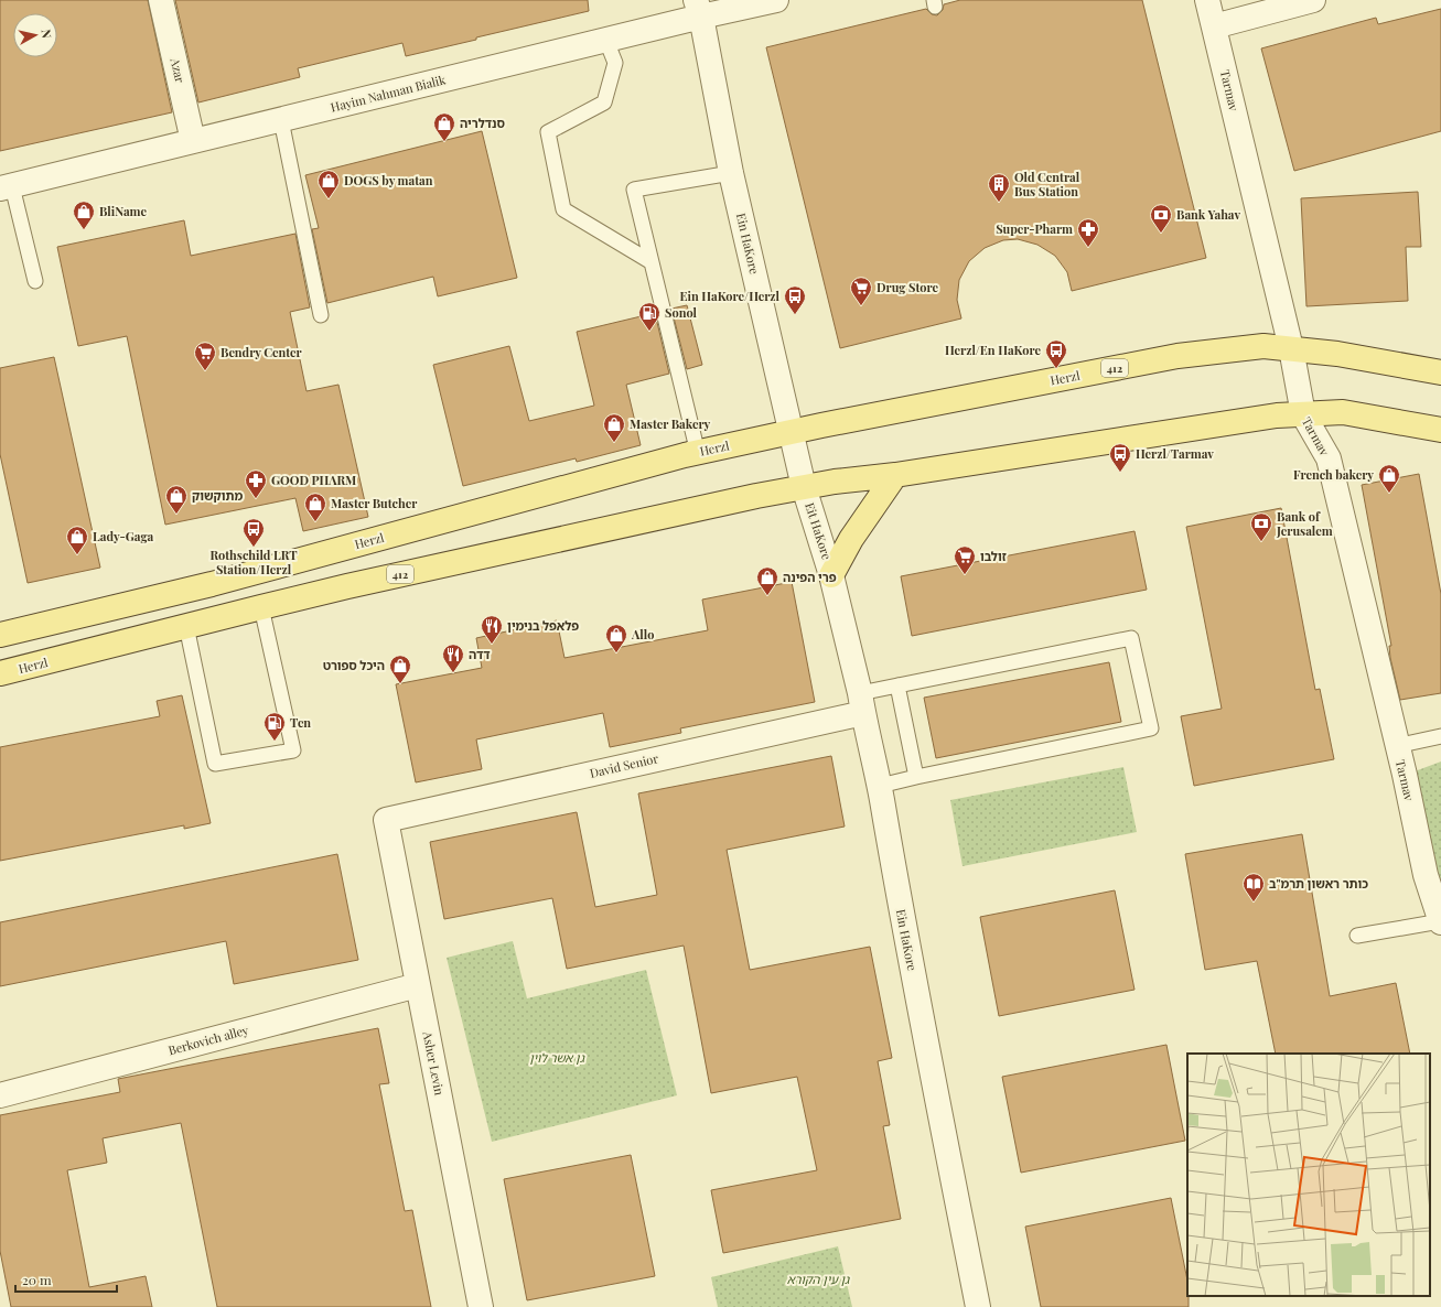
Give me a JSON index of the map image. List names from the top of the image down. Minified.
{"streets":{"main road":["412","Herzl"],"street":["Azar","Tarmav","Hayim Nahman Bialik","Ein HaKore","Eit HaKore","David Senior","Berkovich alley","Asher Levin"]},"crossings":[["Azar","Hayim Nahman Bialik"],["Tarmav","Herzl"],["Hayim Nahman Bialik","Ein HaKore"],["Ein HaKore","Herzl"],["Ein HaKore","Eit HaKore"],["Ein HaKore","David Senior"],["Herzl","Eit HaKore"],["David Senior","Asher Levin"],["Berkovich alley","Asher Levin"]],"parks":["גן אשר לוין","גן עין הקורא"],"places":{"shop":["סנדלריה","DOGS by matan","BliName","Master Bakery","French bakery","מתוקשוק","Master Butcher","Lady-Gaga","פרי הפינה","Allo","היכל ספורט"],"building":["Old Central Bus Station"],"bank":["Bank Yahav","Bank of Jerusalem"],"pharmacy":["Super-Pharm","GOOD PHARM"],"supermarket":["Drug Store","Bendry Center","זולבו"],"bus stop":["Ein HaKore/Herzl","Herzl/En HaKore","Herzl/Tarmav","Rothschild LRT Station/Herzl"],"fuel station":["Sonol","Ten"],"restaurant":["פלאפל בנימין","דדה"],"library":["כותר ראשון תרמ\"ב"]},"scale_bar":"20 m","north":"right"}
